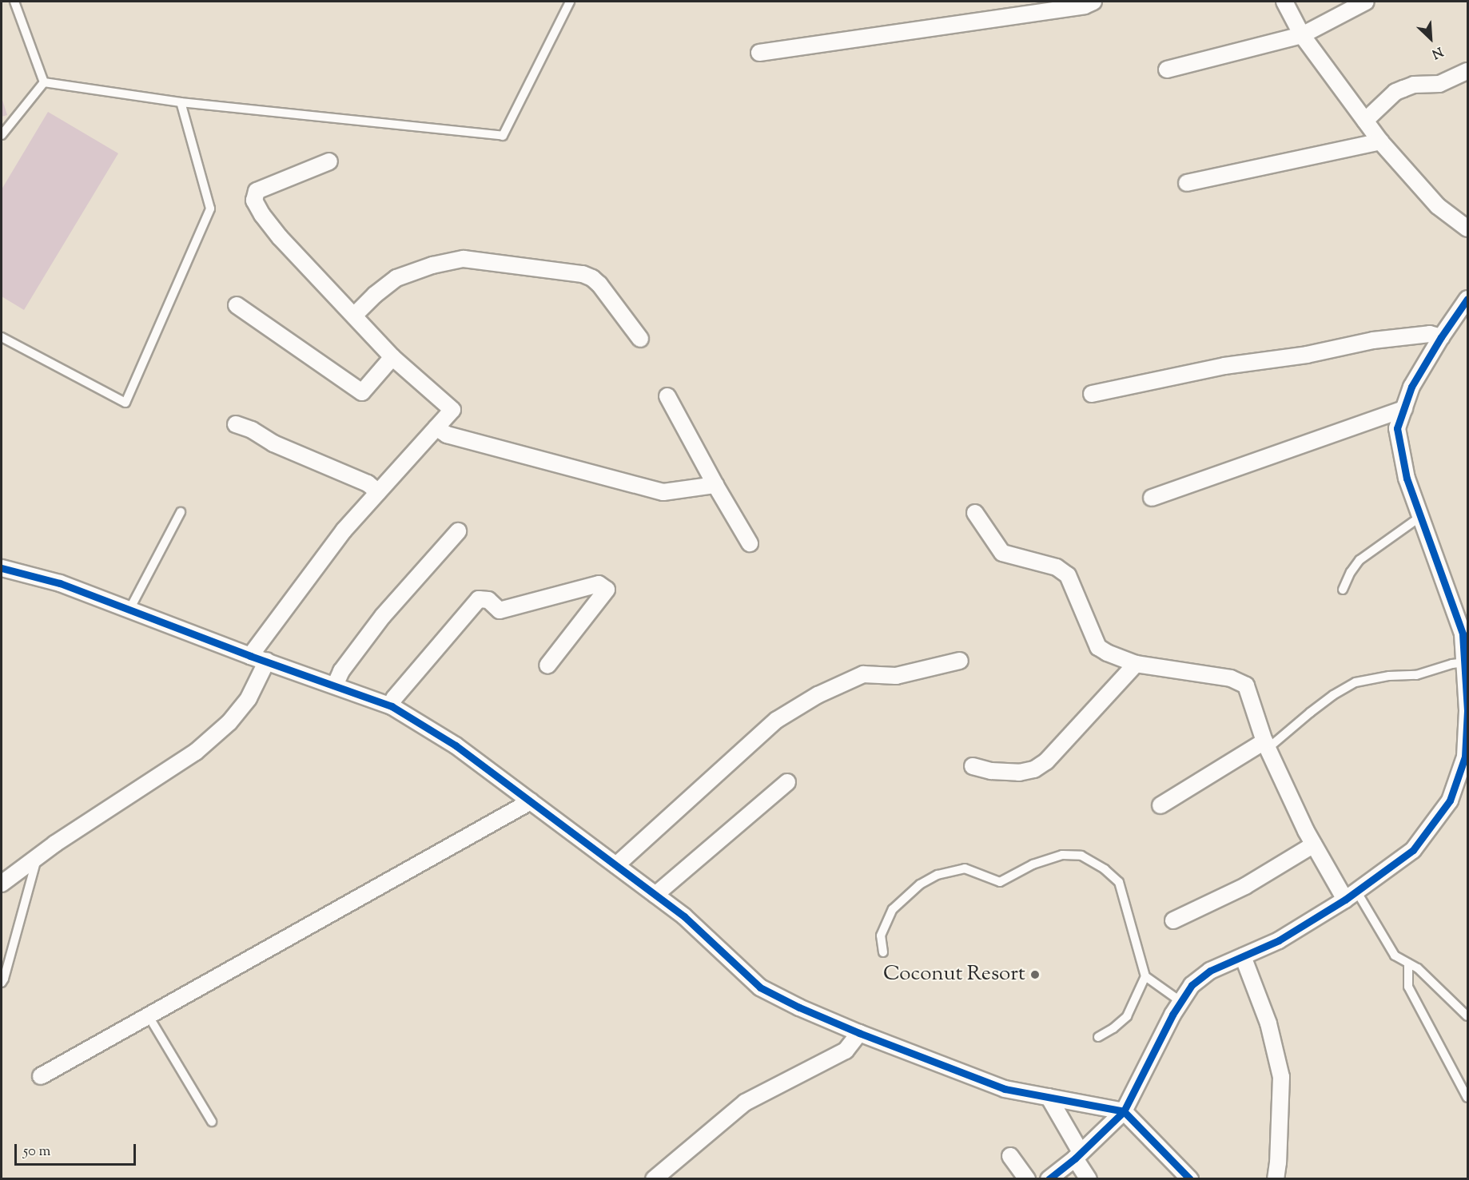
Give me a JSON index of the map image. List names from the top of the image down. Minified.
{"places":["Coconut Resort"],"scale_bar":"50 m","north":"bottom right"}
